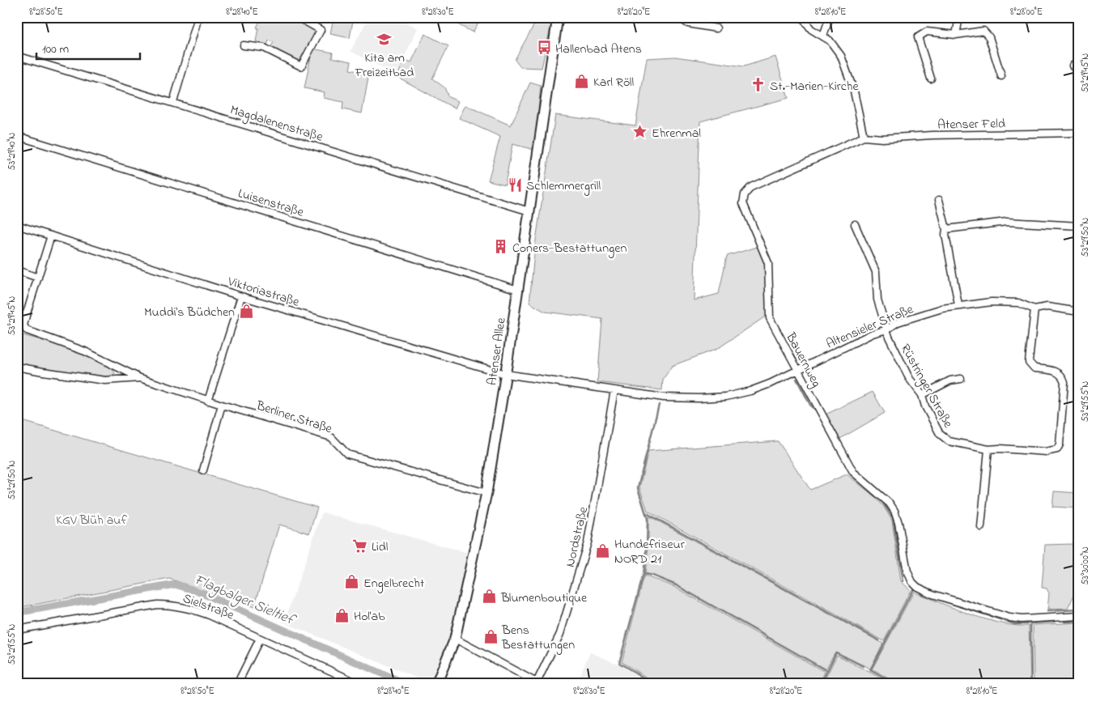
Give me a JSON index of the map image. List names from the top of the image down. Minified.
{"streets":{"street":["Magdalenenstraße","Atenser Feld","Luisenstraße","Viktoriastraße","Altensieler Straße","Atenser Allee","Bauernweg","Rüstringer Straße","Berliner Straße","Nordstraße","Sielstraße"]},"crossings":[["Magdalenenstraße","Atenser Allee"],["Atenser Feld","Bauernweg"],["Luisenstraße","Atenser Allee"],["Viktoriastraße","Altensieler Straße"],["Viktoriastraße","Atenser Allee"],["Altensieler Straße","Atenser Allee"],["Altensieler Straße","Bauernweg"],["Altensieler Straße","Rüstringer Straße"],["Altensieler Straße","Nordstraße"],["Atenser Allee","Berliner Straße"]],"water":["Flagbalger Sieltief"],"parks":["KGV Blüh auf"],"places":{"school or university":["Kita am Freizeitbad"],"bus stop":["Hallenbad Atens"],"shop":["Karl Röll","Muddi's Büdchen","Hundefriseur NORD 21","Engelbrecht","Blumenboutique","Hol'ab","Bens Bestattungen"],"church":["St.-Marien-Kirche"],"place":["Ehrenmal"],"restaurant":["Schlemmergrill"],"building":["Coners-Bestattungen"],"supermarket":["Lidl"]},"scale_bar":"100 m","coordinates":["8°28'50\"E","8°28'40\"E","8°28'30\"E","8°28'20\"E","8°28'10\"E","8°28'00\"E","53°29'45\"N","53°29'40\"N","53°29'50\"N","53°29'55\"N","53°30'00\"N"]}
